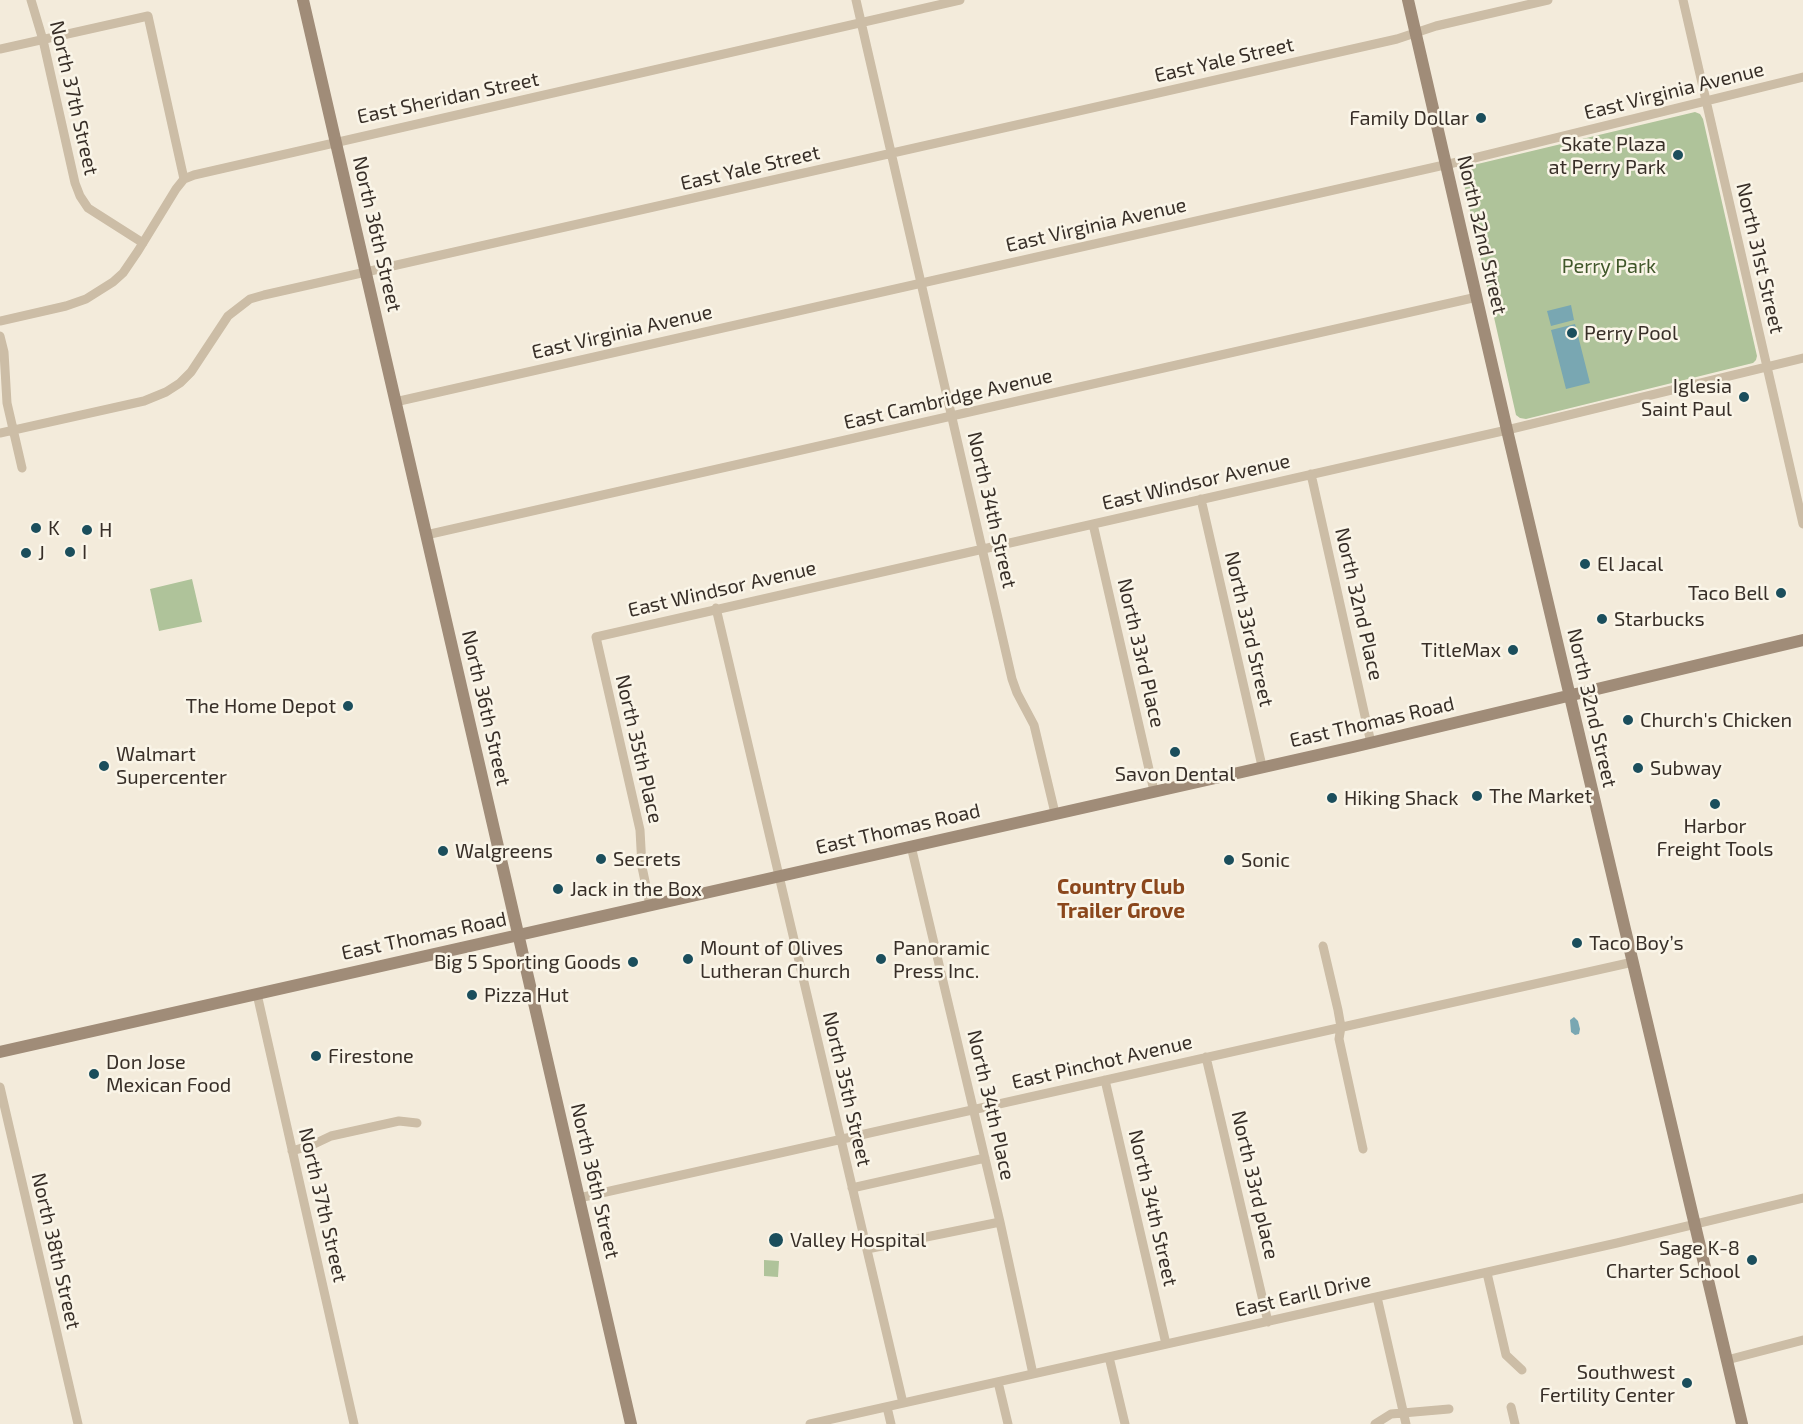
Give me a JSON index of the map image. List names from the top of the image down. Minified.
{"streets":{"main road":["North 36th Street","North 32nd Street","East Thomas Road"],"street":["East Yale Street","East Virginia Avenue","North 37th Street","East Sheridan Street","North 31st Street","East Cambridge Avenue","East Windsor Avenue","North 34th Street","North 32nd Place","North 33rd Street","North 33rd Place","North 35th Place","East Pinchot Avenue","North 35th Street","North 34th Place","North 33rd place","North 38th Street","East Earll Drive"]},"crossings":[["East Yale Street","North 36th Street"],["East Yale Street","North 32nd Street"],["East Yale Street","North 34th Street"],["East Virginia Avenue","North 36th Street"],["East Virginia Avenue","North 32nd Street"],["East Virginia Avenue","North 31st Street"],["East Virginia Avenue","North 34th Street"],["North 37th Street","East Thomas Road"],["East Sheridan Street","North 36th Street"],["East Sheridan Street","North 34th Street"],["North 36th Street","East Cambridge Avenue"],["North 36th Street","East Thomas Road"],["North 36th Street","East Pinchot Avenue"],["North 32nd Street","East Cambridge Avenue"],["North 32nd Street","East Windsor Avenue"],["North 32nd Street","East Thomas Road"],["North 32nd Street","East Pinchot Avenue"],["North 32nd Street","East Earll Drive"],["North 31st Street","East Windsor Avenue"],["East Cambridge Avenue","North 34th Street"],["East Windsor Avenue","North 34th Street"],["East Windsor Avenue","North 32nd Place"],["East Windsor Avenue","North 33rd Street"],["East Windsor Avenue","North 33rd Place"],["East Windsor Avenue","North 35th Place"],["East Windsor Avenue","North 35th Street"],["North 34th Street","East Thomas Road"],["North 34th Street","East Pinchot Avenue"],["North 34th Street","East Earll Drive"],["North 32nd Place","East Thomas Road"],["North 33rd Street","East Thomas Road"],["North 33rd Place","East Thomas Road"],["East Thomas Road","North 35th Place"],["East Thomas Road","North 35th Street"],["East Thomas Road","North 34th Place"],["East Pinchot Avenue","North 35th Street"],["East Pinchot Avenue","North 34th Place"],["East Pinchot Avenue","North 33rd place"],["North 35th Street","East Earll Drive"],["North 34th Place","East Earll Drive"],["North 33rd place","East Earll Drive"]],"districts":["Country Club Trailer Grove"],"parks":["Perry Park"],"places":["Family Dollar","Skate Plaza at Perry Park","Perry Pool","Iglesia Saint Paul","K","H","I","J","El Jacal","Taco Bell","Starbucks","TitleMax","The Home Depot","Church's Chicken","Savon Dental","Walmart Supercenter","Subway","The Market","Hiking Shack","Harbor Freight Tools","Walgreens","Secrets","Sonic","Jack in the Box","Taco Boy’s","Mount of Olives Lutheran Church","Panoramic Press Inc.","Big 5 Sporting Goods","Pizza Hut","Firestone","Don Jose Mexican Food","Valley Hospital","Sage K-8 Charter School","Southwest Fertility Center"]}
